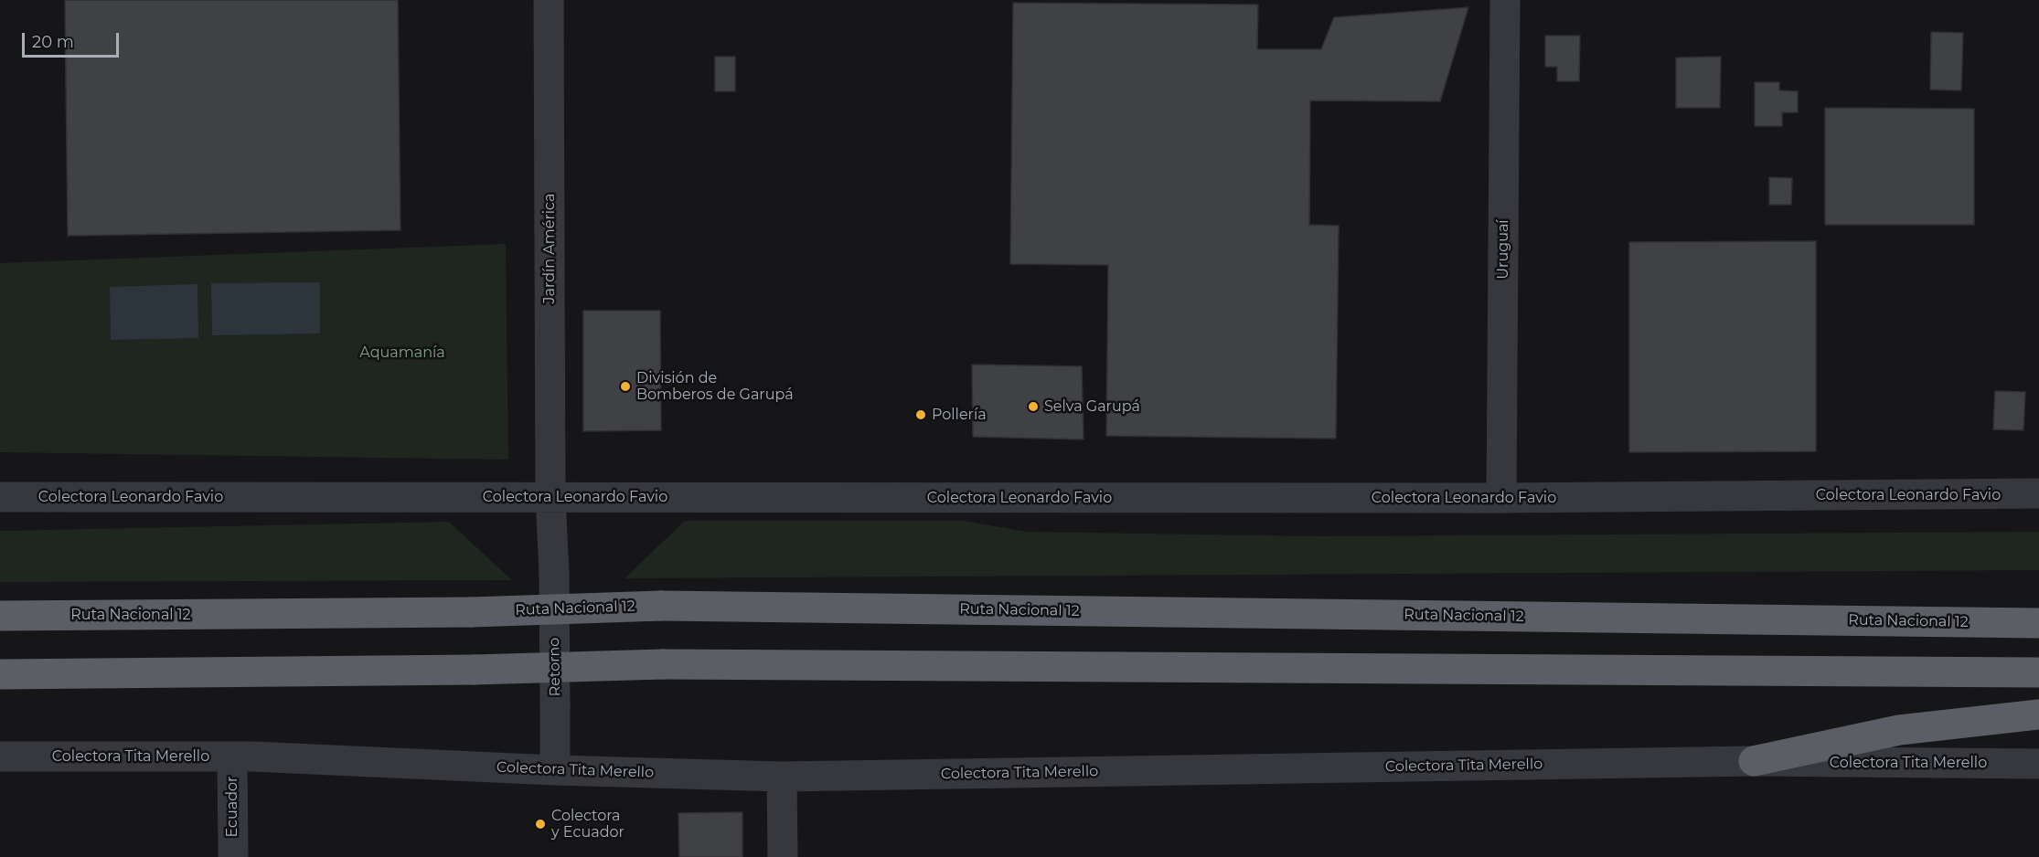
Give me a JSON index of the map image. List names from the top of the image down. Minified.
{"streets":{"highway":["Ruta Nacional 12"],"street":["Jardín América","Uruguaí","Colectora Leonardo Favio","Retorno","Colectora Tita Merello","Ecuador"]},"crossings":[["Jardín América","Colectora Leonardo Favio"],["Jardín América","Retorno"],["Uruguaí","Colectora Leonardo Favio"],["Colectora Leonardo Favio","Retorno"],["Retorno","Colectora Tita Merello"],["Colectora Tita Merello","Ecuador"]],"parks":["Aquamanía"],"places":["División de Bomberos de Garupá","Selva Garupá","Pollería","Colectora y Ecuador"],"scale_bar":"20 m"}
